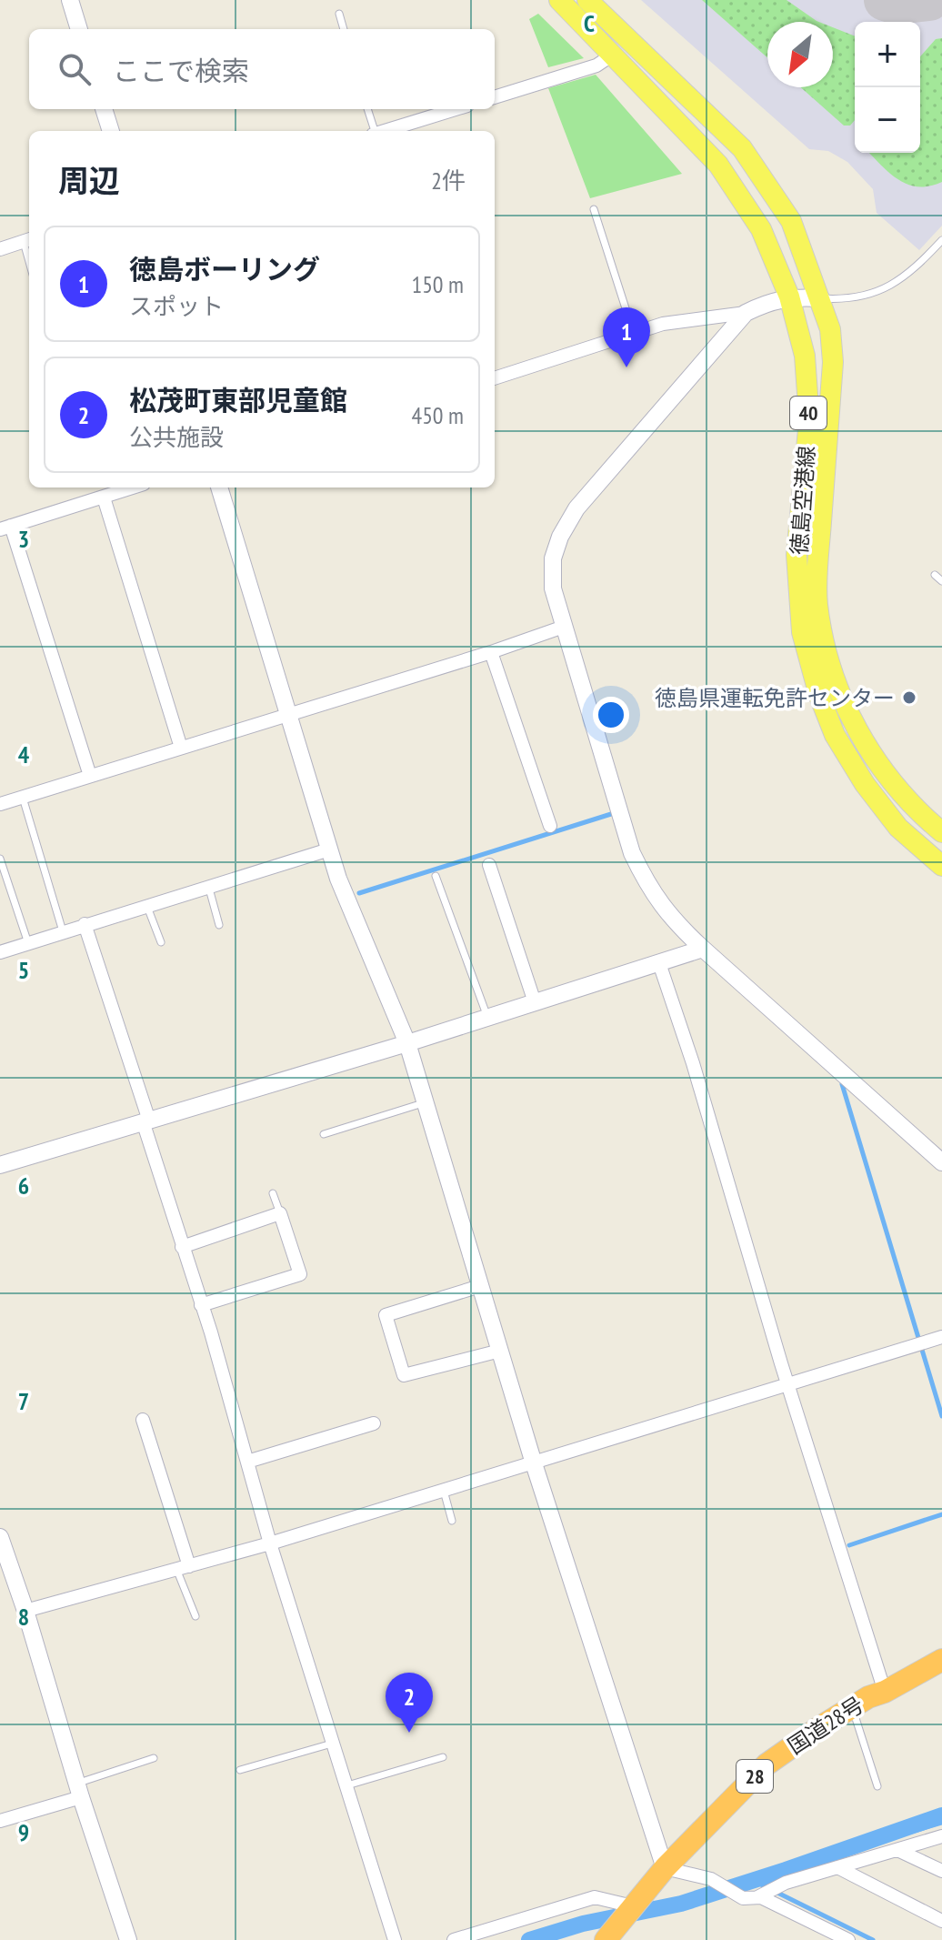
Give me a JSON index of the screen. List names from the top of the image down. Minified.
{"streets":{"highway":["国道28号","28"],"main road":["40","徳島空港線"]},"places":["徳島県運転免許センター"],"north":"bottom left","page":{"map_buttons":["+","−"],"search":"ここで検索","heading":["周辺","2件"],"list":[{"mark":"1","name":"徳島ボーリング","note":"スポット","value":"150 m"},{"mark":"2","name":"松茂町東部児童館","note":"公共施設","value":"450 m"}],"pins":["1","2"]},"grid":{"columns":["C"],"rows":["3","4","5","6","7","8","9"]}}
